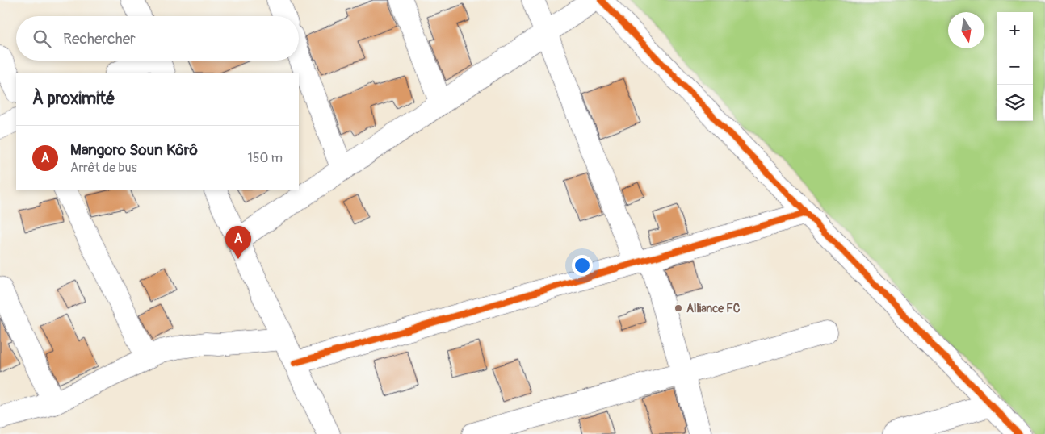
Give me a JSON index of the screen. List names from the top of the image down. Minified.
{"places":["Alliance FC"],"north":"bottom","page":{"map_buttons":["+","−"],"search":"Rechercher","heading":"À proximité","list":[{"mark":"A","name":"Mangoro Soun Kôrô","note":"Arrêt de bus","value":"150 m"}],"pins":"A"}}
